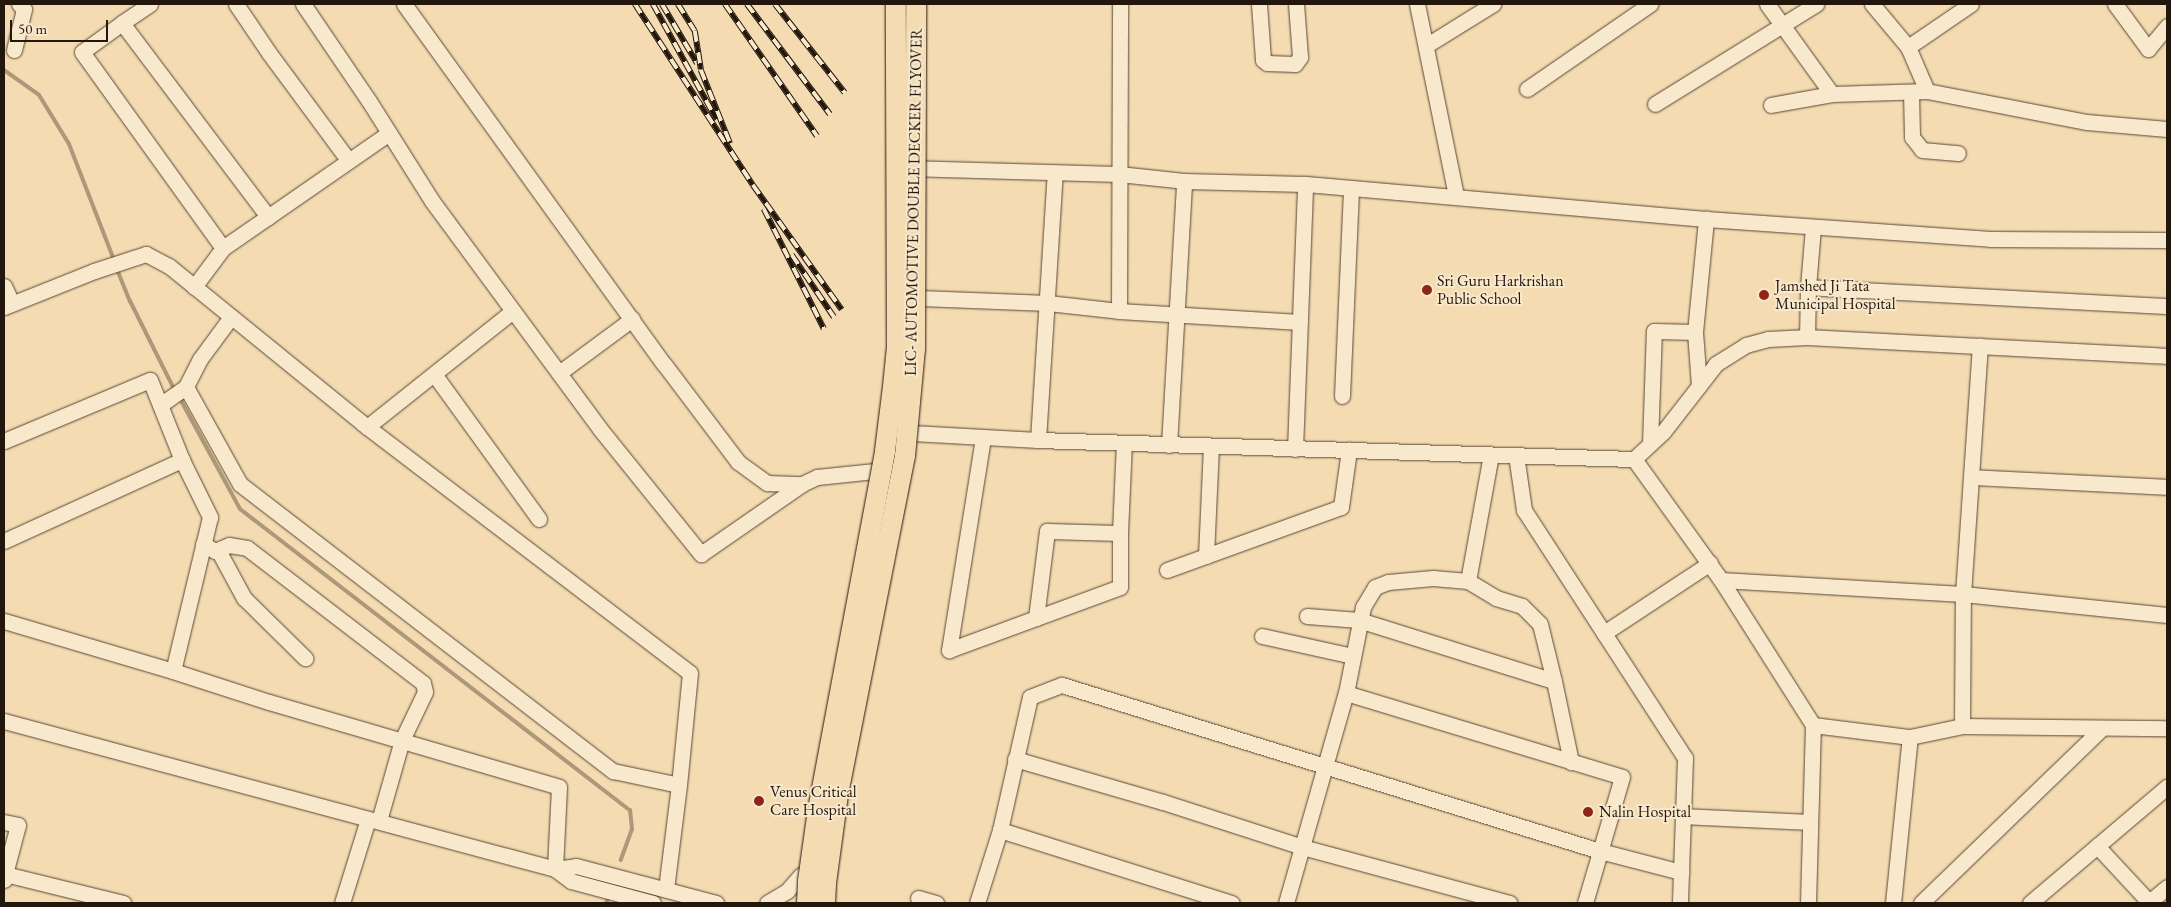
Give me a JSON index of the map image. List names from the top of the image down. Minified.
{"streets":{"main road":["LIC- AUTOMOTIVE DOUBLE DECKER FLYOVER"]},"places":["Sri Guru Harkrishan Public School","Jamshed Ji Tata Municipal Hospital","Venus Critical Care Hospital","Nalin Hospital"],"scale_bar":"50 m"}
